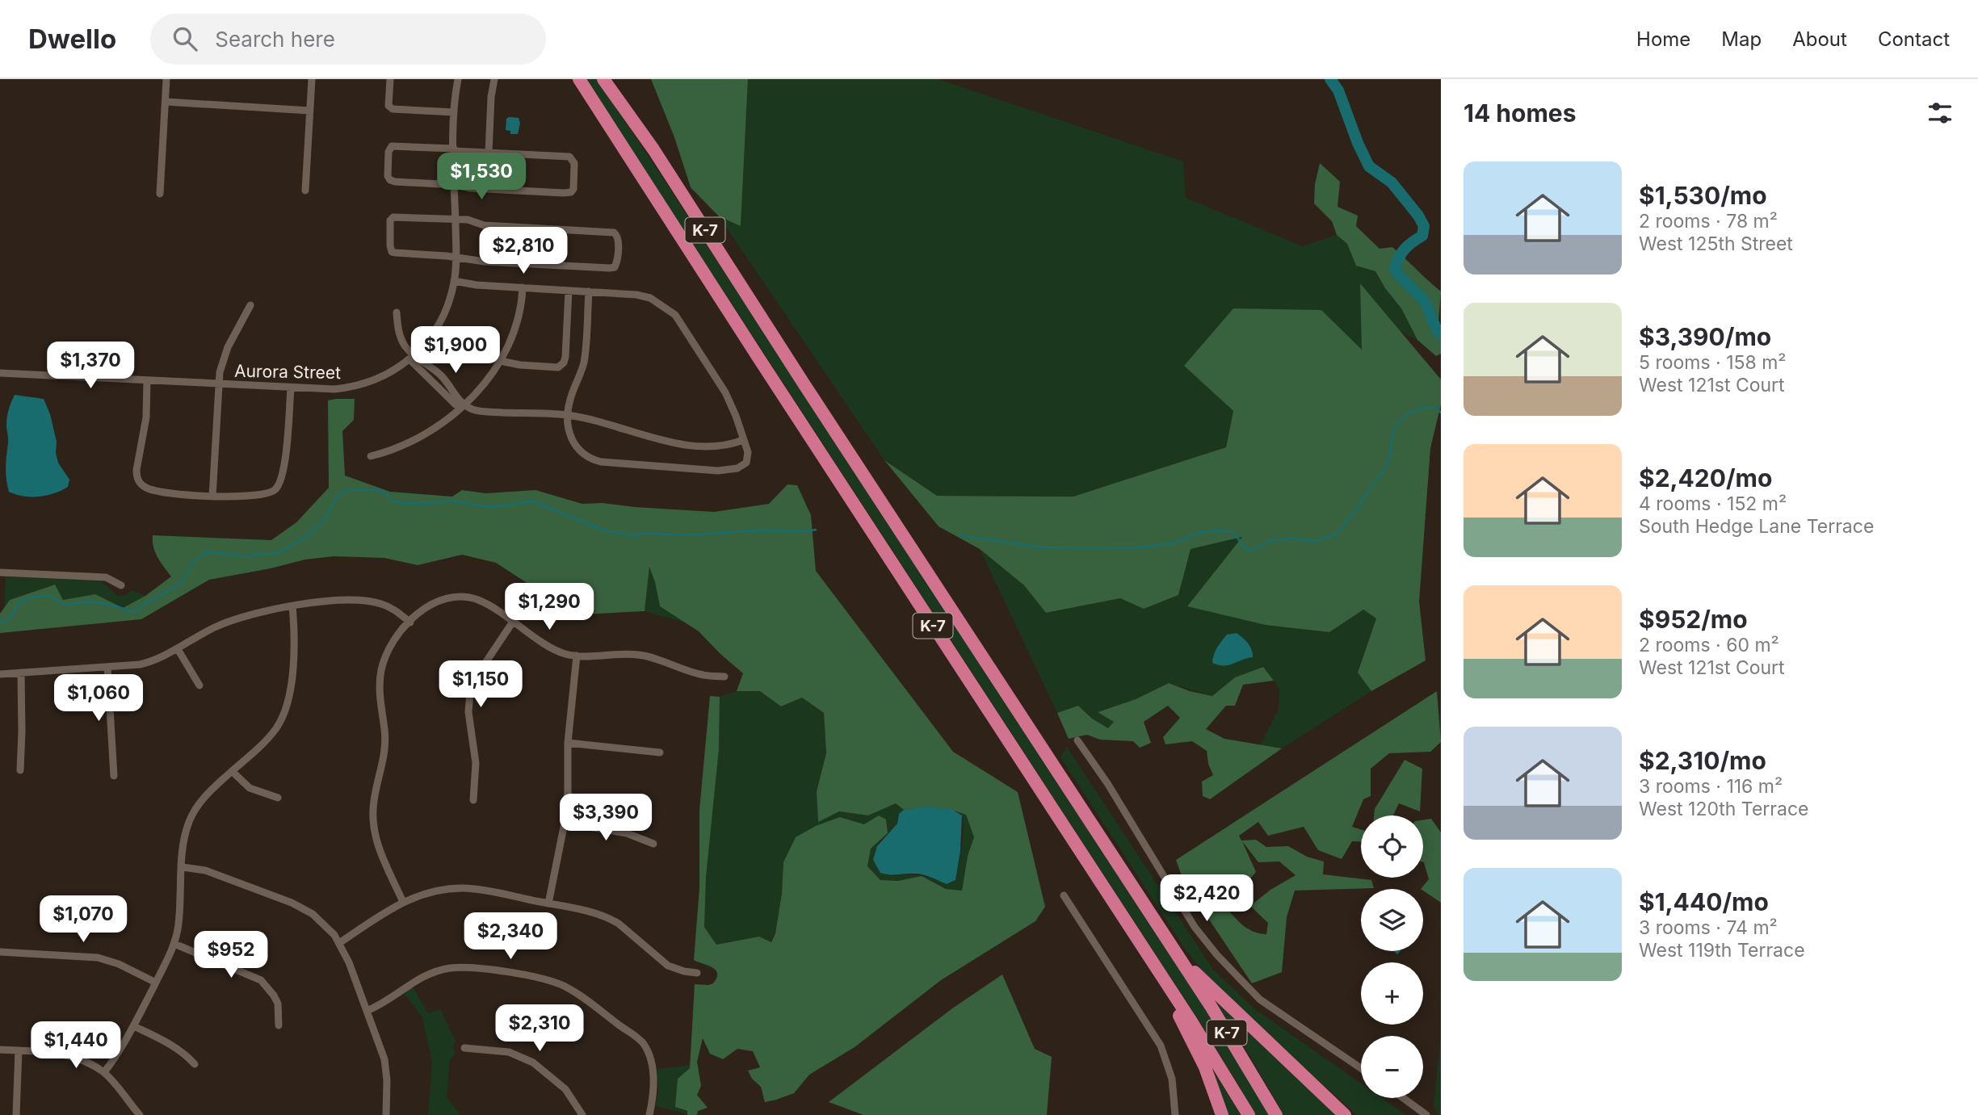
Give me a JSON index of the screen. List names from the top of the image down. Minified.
{"streets":{"highway":["K-7"],"street":["Aurora Street"]},"page":{"header":"Dwello","search":"Search here","nav":["Home","Map","About","Contact"],"heading":"14 homes","list":[{"name":"$1,530/mo","note":"2 rooms · 78 m² · West 125th Street"},{"name":"$3,390/mo","note":"5 rooms · 158 m² · West 121st Court"},{"name":"$2,420/mo","note":"4 rooms · 152 m² · South Hedge Lane Terrace"},{"name":"$952/mo","note":"2 rooms · 60 m² · West 121st Court"},{"name":"$2,310/mo","note":"3 rooms · 116 m² · West 120th Terrace"},{"name":"$1,440/mo","note":"3 rooms · 74 m² · West 119th Terrace"}],"price":["$1,530","$2,810","$1,900","$1,370","$1,290","$1,150","$1,060","$3,390","$2,420","$1,070","$2,340","$952","$2,310","$1,440"],"map_buttons":["+","−"]}}
